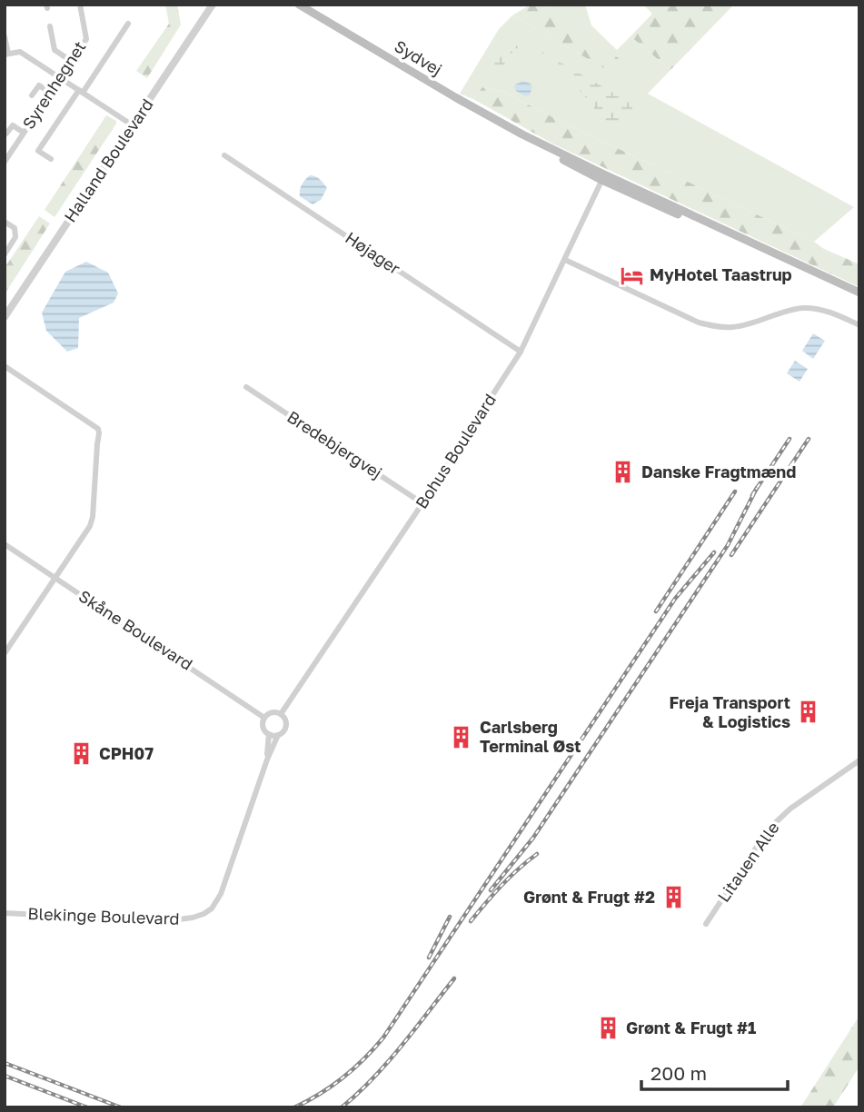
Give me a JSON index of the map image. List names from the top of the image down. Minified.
{"streets":{"main road":["Sydvej"],"street":["Syrenhegnet","Halland Boulevard","Højager","Bredebjergvej","Bohus Boulevard","Skåne Boulevard","Litauen Alle","Blekinge Boulevard"]},"crossings":[["Sydvej","Bohus Boulevard"],["Højager","Bohus Boulevard"],["Bredebjergvej","Bohus Boulevard"],["Bohus Boulevard","Skåne Boulevard"]],"places":{"hotel":["MyHotel Taastrup"],"building":["Danske Fragtmænd","Freja Transport & Logistics","Carlsberg Terminal Øst","CPH07","Grønt & Frugt #2","Grønt & Frugt #1"]},"scale_bar":"200 m"}
